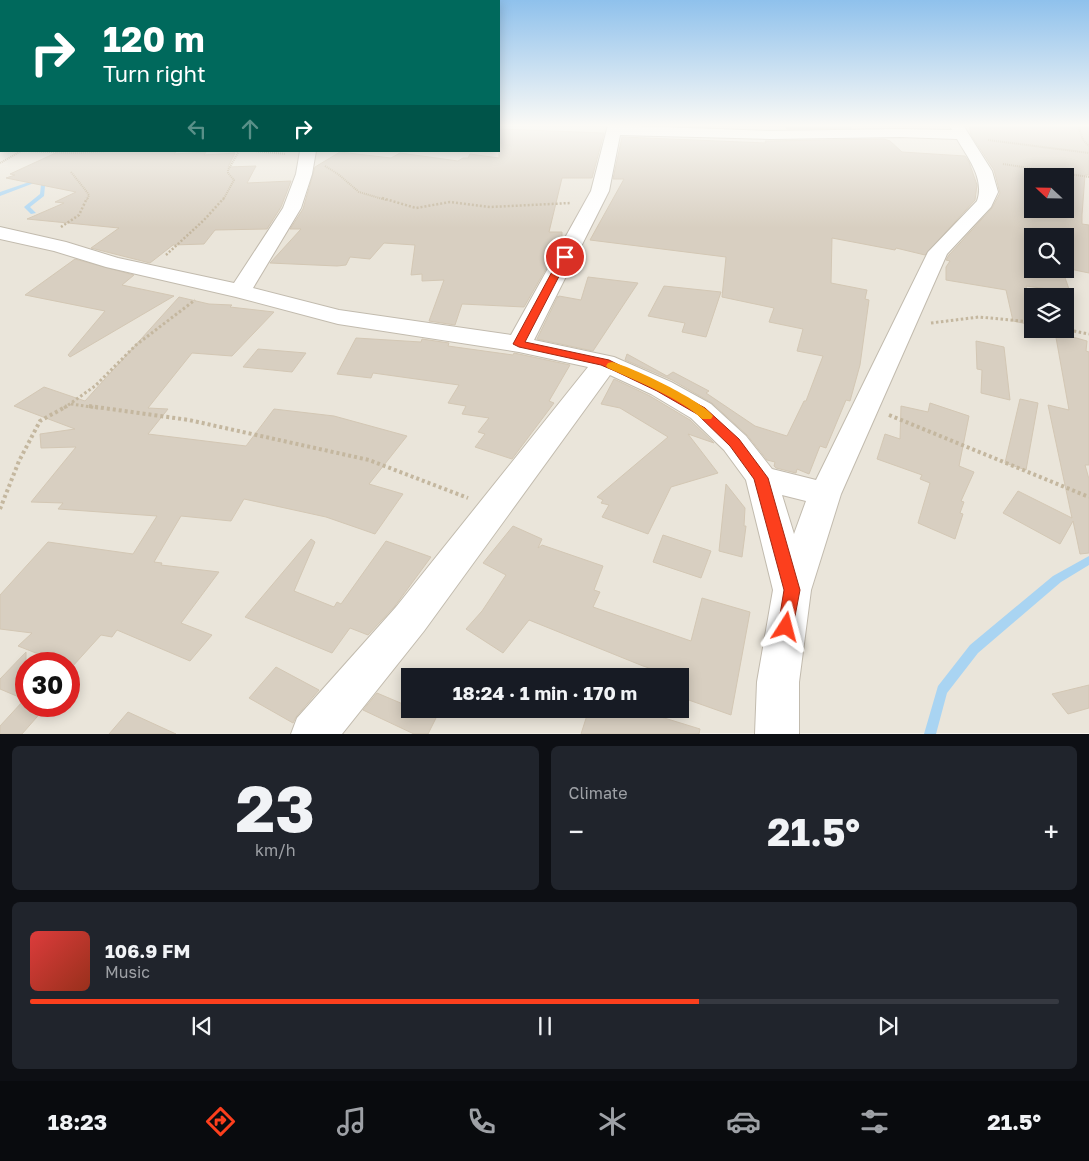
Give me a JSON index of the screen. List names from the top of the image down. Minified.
{"north":"left","page":{"turn":["120 m","Turn right"],"limit":"30","trip":"18:24 · 1 min · 170 m","tile":[["23","km/h"],"Climate"],"heat":["−","21.5°","+"],"song":["106.9 FM","Music"],"tabs":["18:23","21.5°"]}}
